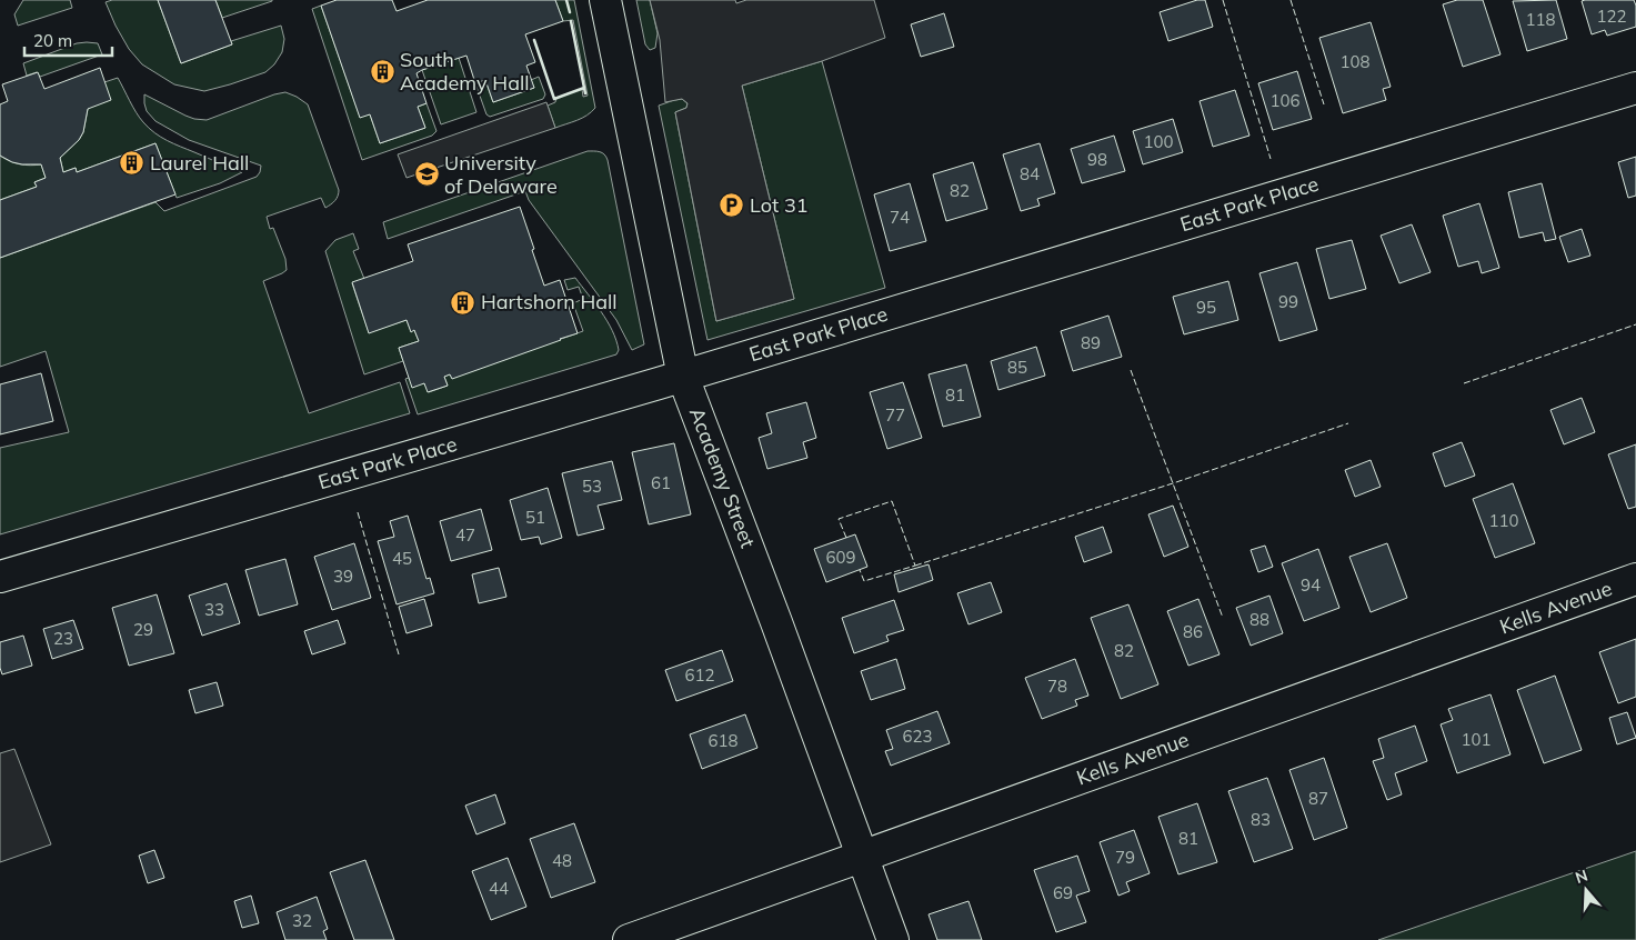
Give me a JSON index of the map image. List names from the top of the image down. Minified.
{"streets":{"street":["East Park Place","Academy Street","Kells Avenue"]},"crossings":[["East Park Place","Academy Street"],["Academy Street","Kells Avenue"]],"places":{"building":["South Academy Hall","Laurel Hall","Hartshorn Hall"],"school or university":["University of Delaware"],"parking":["Lot 31"]},"house_numbers":["122","118","108","106","100","98","84","82","74","99","95","89","85","81","77","61","53","51","110","47","609","45","39","94","33","88","29","86","23","82","612","78","623","101","618","87","83","81","79","48","44","69","32"],"scale_bar":"20 m","north":"top"}
